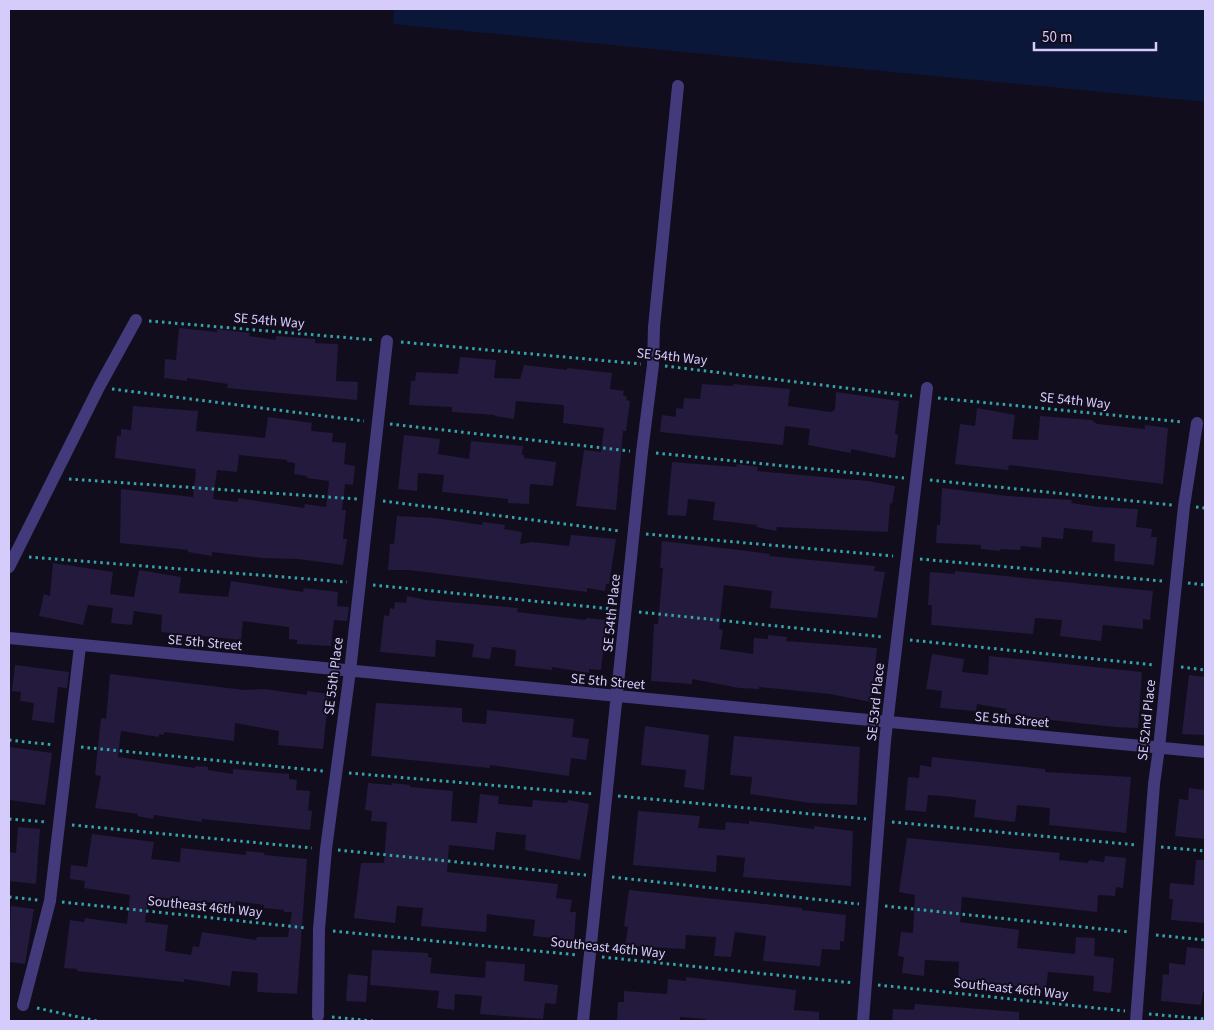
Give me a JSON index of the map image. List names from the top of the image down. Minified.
{"streets":{"street":["SE 54th Place","SE 5th Street","SE 55th Place","SE 53rd Place","SE 52nd Place"],"path":["SE 54th Way","Southeast 46th Way"]},"crossings":[["SE 54th Way","SE 54th Place"],["SE 54th Way","SE 55th Place"],["SE 54th Way","SE 53rd Place"],["SE 54th Way","SE 52nd Place"],["SE 54th Place","SE 5th Street"],["SE 54th Place","Southeast 46th Way"],["SE 5th Street","SE 55th Place"],["SE 5th Street","SE 53rd Place"],["SE 5th Street","SE 52nd Place"],["SE 55th Place","Southeast 46th Way"],["SE 53rd Place","Southeast 46th Way"],["SE 52nd Place","Southeast 46th Way"]],"scale_bar":"50 m"}
